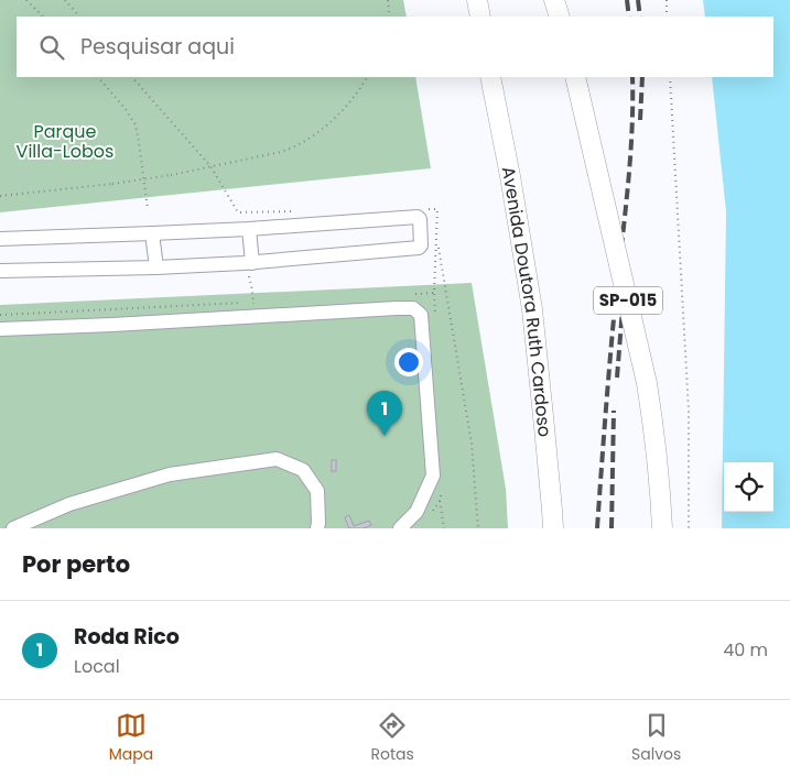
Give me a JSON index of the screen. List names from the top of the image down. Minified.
{"streets":{"highway":["SP-015","Avenida Doutora Ruth Cardoso"]},"parks":["Parque Villa-Lobos"],"page":{"search":"Pesquisar aqui","pins":"1","heading":"Por perto","list":[{"mark":"1","name":"Roda Rico","note":"Local","value":"40 m"}],"nav":["Mapa","Rotas","Salvos"]}}
